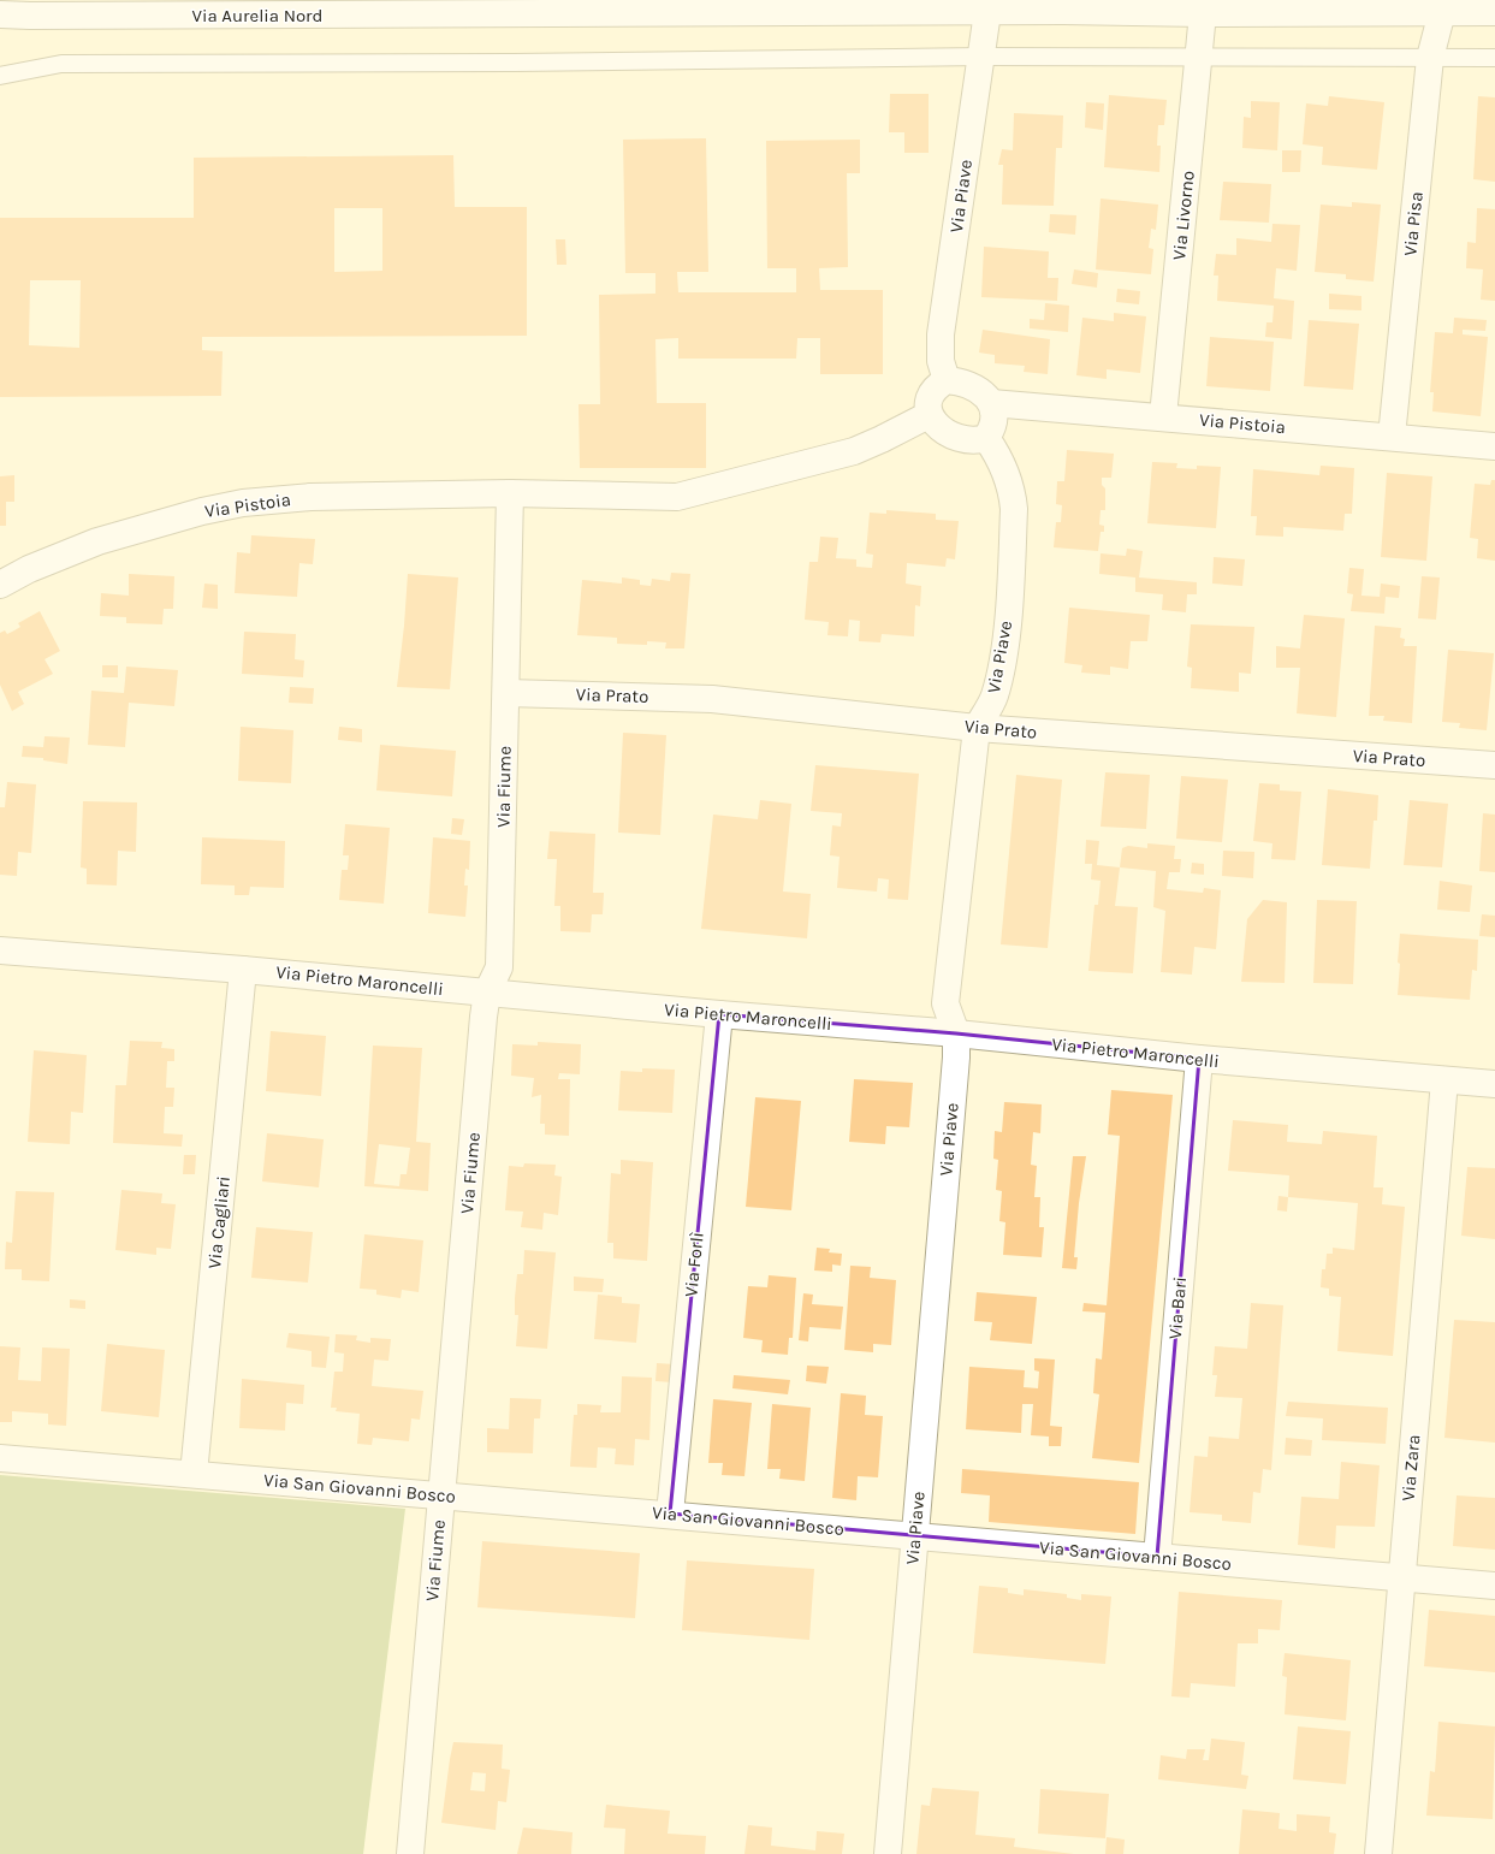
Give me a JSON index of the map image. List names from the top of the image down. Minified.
{"streets":{"street":["Via Aurelia Nord","Via Piave","Via Livorno","Via Pisa","Via Pistoia","Via Prato","Via Fiume","Via Pietro Maroncelli","Via Cagliari","Via Forlì","Via Bari","Via Zara","Via San Giovanni Bosco"]},"crossings":[["Via Aurelia Nord","Via Piave"],["Via Aurelia Nord","Via Livorno"],["Via Aurelia Nord","Via Pisa"],["Via Piave","Via Pistoia"],["Via Piave","Via Prato"],["Via Piave","Via Pietro Maroncelli"],["Via Piave","Via San Giovanni Bosco"],["Via Livorno","Via Pistoia"],["Via Pisa","Via Pistoia"],["Via Pistoia","Via Fiume"],["Via Prato","Via Fiume"],["Via Fiume","Via Pietro Maroncelli"],["Via Fiume","Via San Giovanni Bosco"],["Via Pietro Maroncelli","Via Cagliari"],["Via Pietro Maroncelli","Via Forlì"],["Via Pietro Maroncelli","Via Bari"],["Via Pietro Maroncelli","Via Zara"],["Via Cagliari","Via San Giovanni Bosco"],["Via Forlì","Via San Giovanni Bosco"],["Via Bari","Via San Giovanni Bosco"],["Via Zara","Via San Giovanni Bosco"]]}
